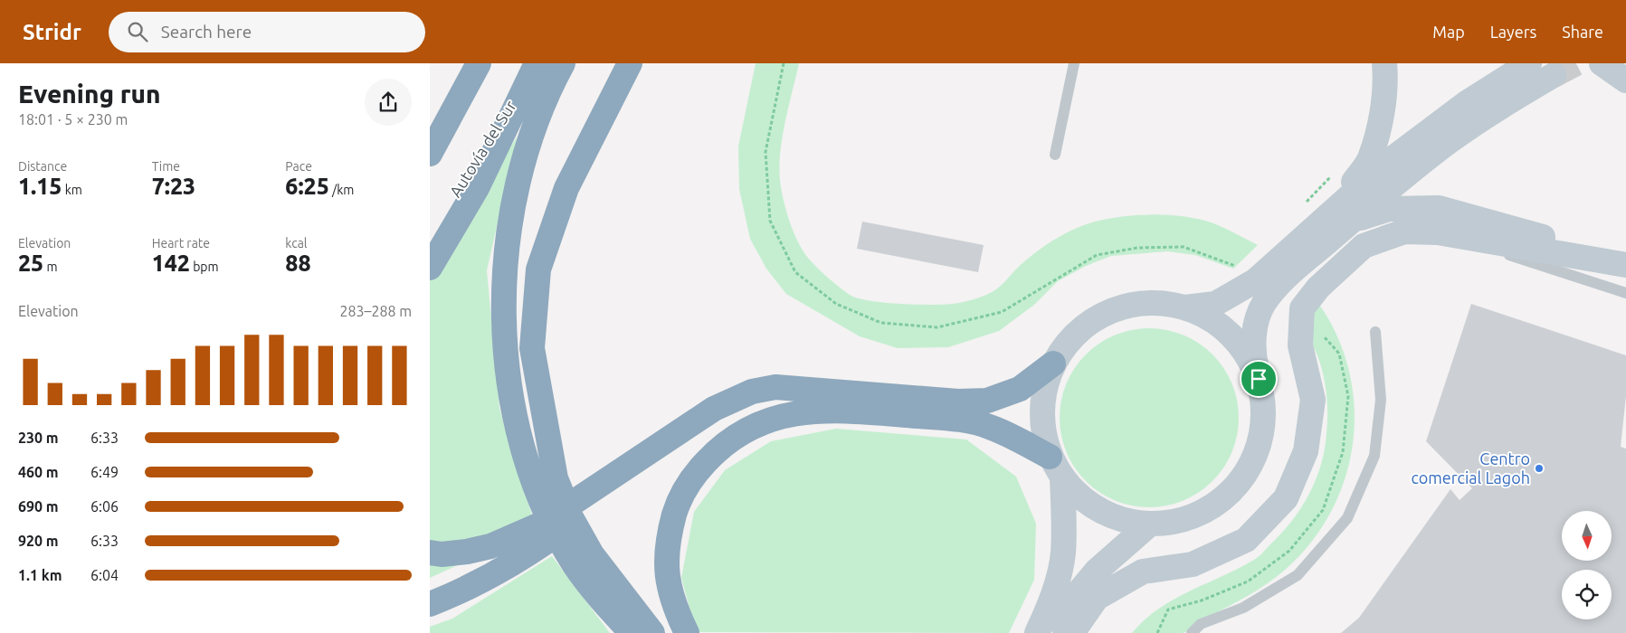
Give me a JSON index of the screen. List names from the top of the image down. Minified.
{"streets":{"highway":["Autovía del Sur"]},"places":["Centro comercial Lagoh"],"north":"bottom","page":{"header":"Stridr","search":"Search here","nav":["Map","Layers","Share"],"heading":["Evening run","18:01 · 5 × 230 m"],"stats":[["Distance","1.15 km"],["Time","7:23"],["Pace","6:25 /km"],["Elevation","25 m"],["Heart rate","142 bpm"],["kcal","88"]],"chart":["Elevation","283–288 m"],"list":[{"name":"230 m","note":"6:33"},{"name":"460 m","note":"6:49"},{"name":"690 m","note":"6:06"},{"name":"920 m","note":"6:33"},{"name":"1.1 km","note":"6:04"}]}}
